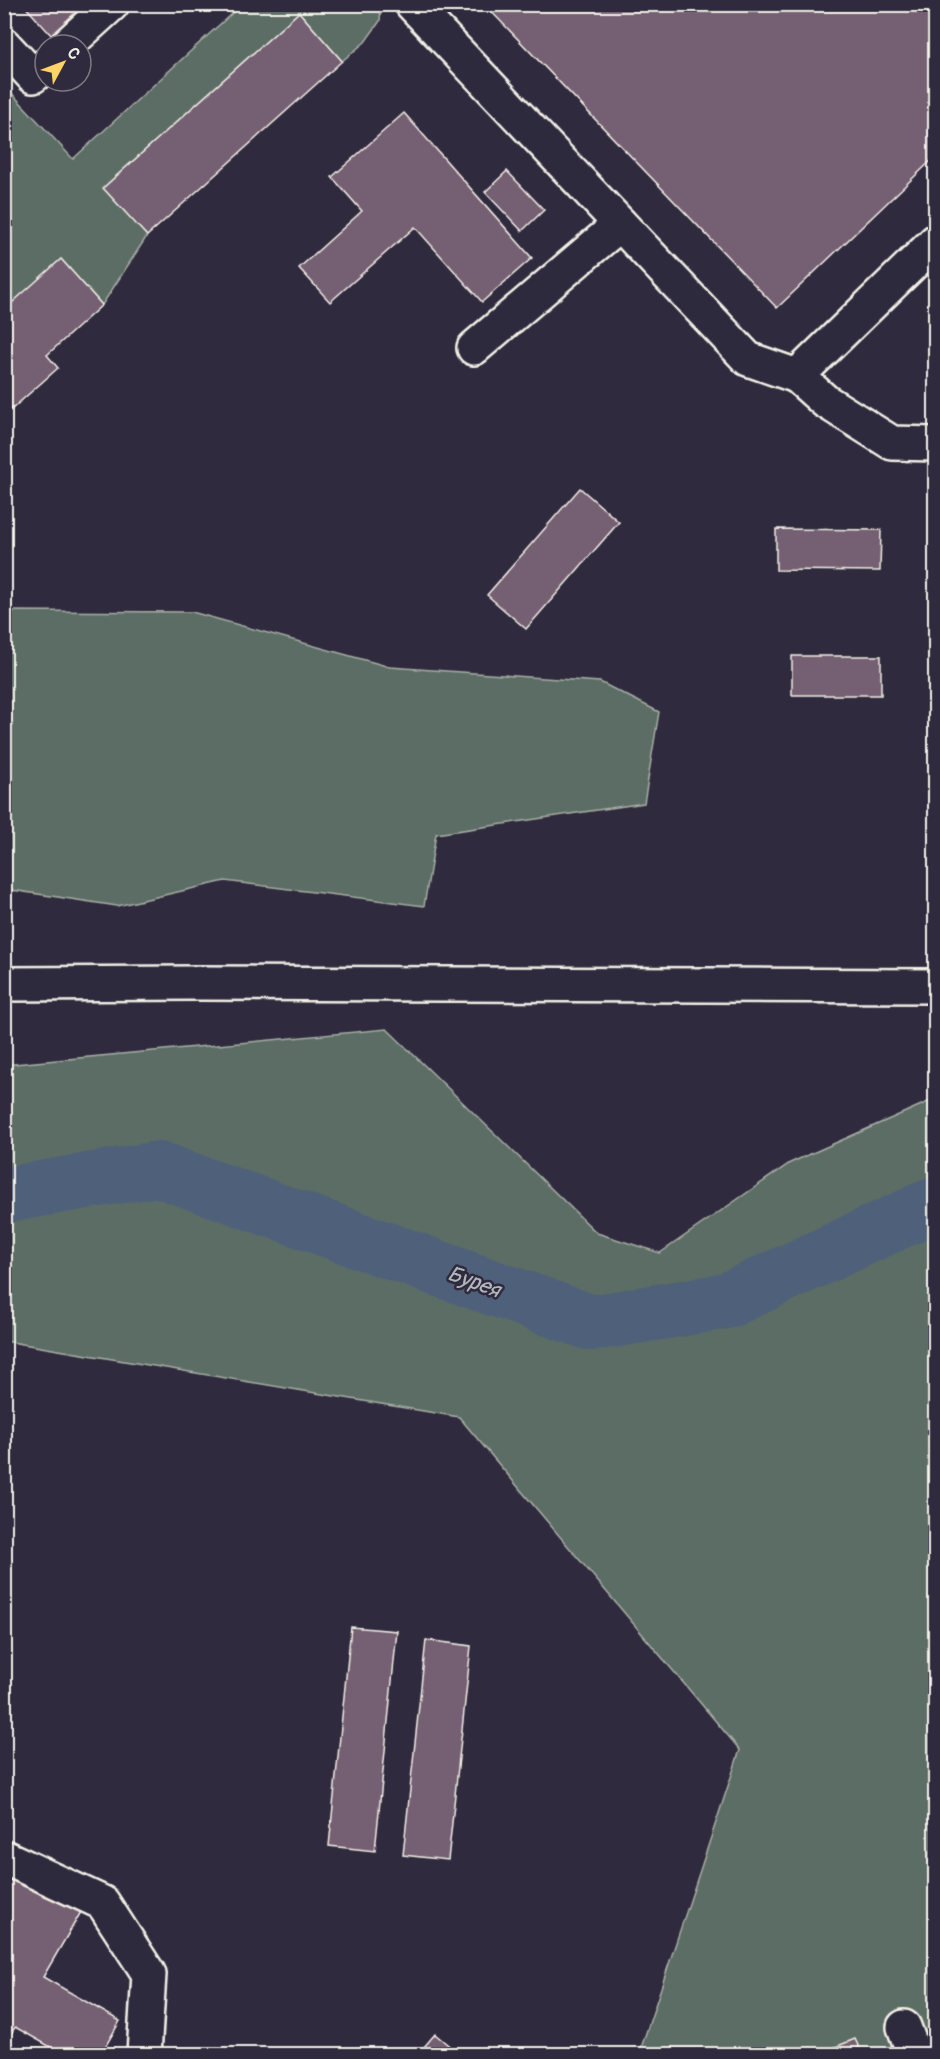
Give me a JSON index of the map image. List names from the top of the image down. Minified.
{"water":["Бурея"],"north":"top right"}
